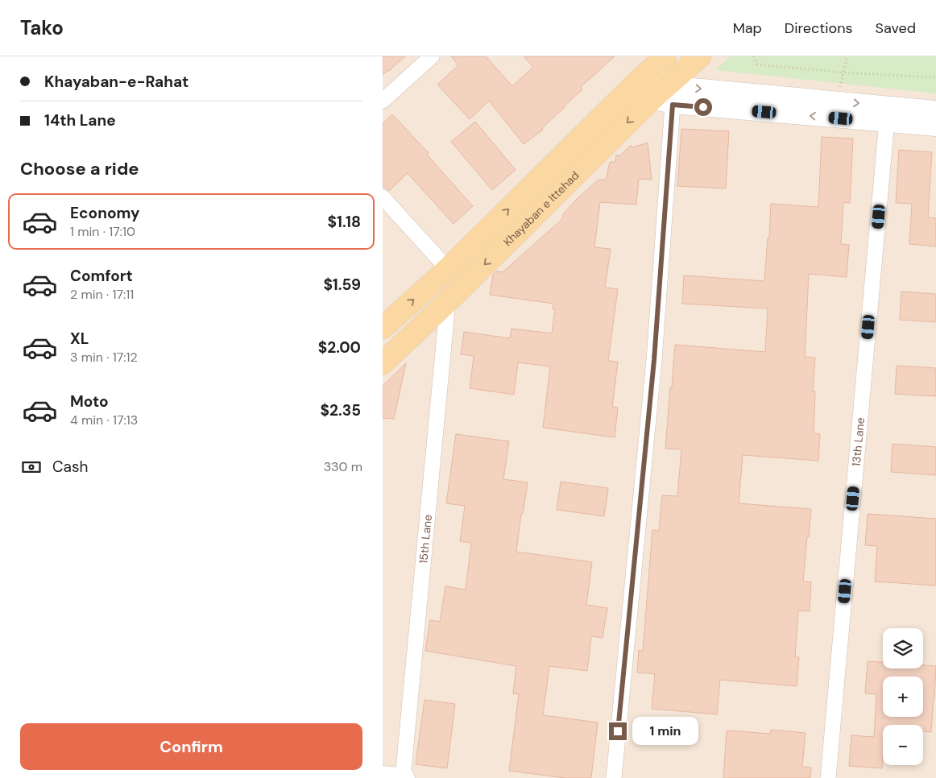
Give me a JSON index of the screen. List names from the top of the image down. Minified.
{"streets":{"main road":["Khayaban e Ittehad"],"street":["13th Lane","15th Lane"]},"crossings":[["Khayaban e Ittehad","15th Lane"]],"page":{"header":"Tako","nav":["Map","Directions","Saved"],"banner":["Khayaban-e-Rahat","14th Lane"],"heading":"Choose a ride","list":[{"name":"Economy","note":"1 min · 17:10","value":"$1.18"},{"name":"Comfort","note":"2 min · 17:11","value":"$1.59"},{"name":"XL","note":"3 min · 17:12","value":"$2.00"},{"name":"Moto","note":"4 min · 17:13","value":"$2.35"}],"pay":["Cash","330 m"],"map_buttons":["+","−"],"buttons":"Confirm","bubble":"1 min"}}
